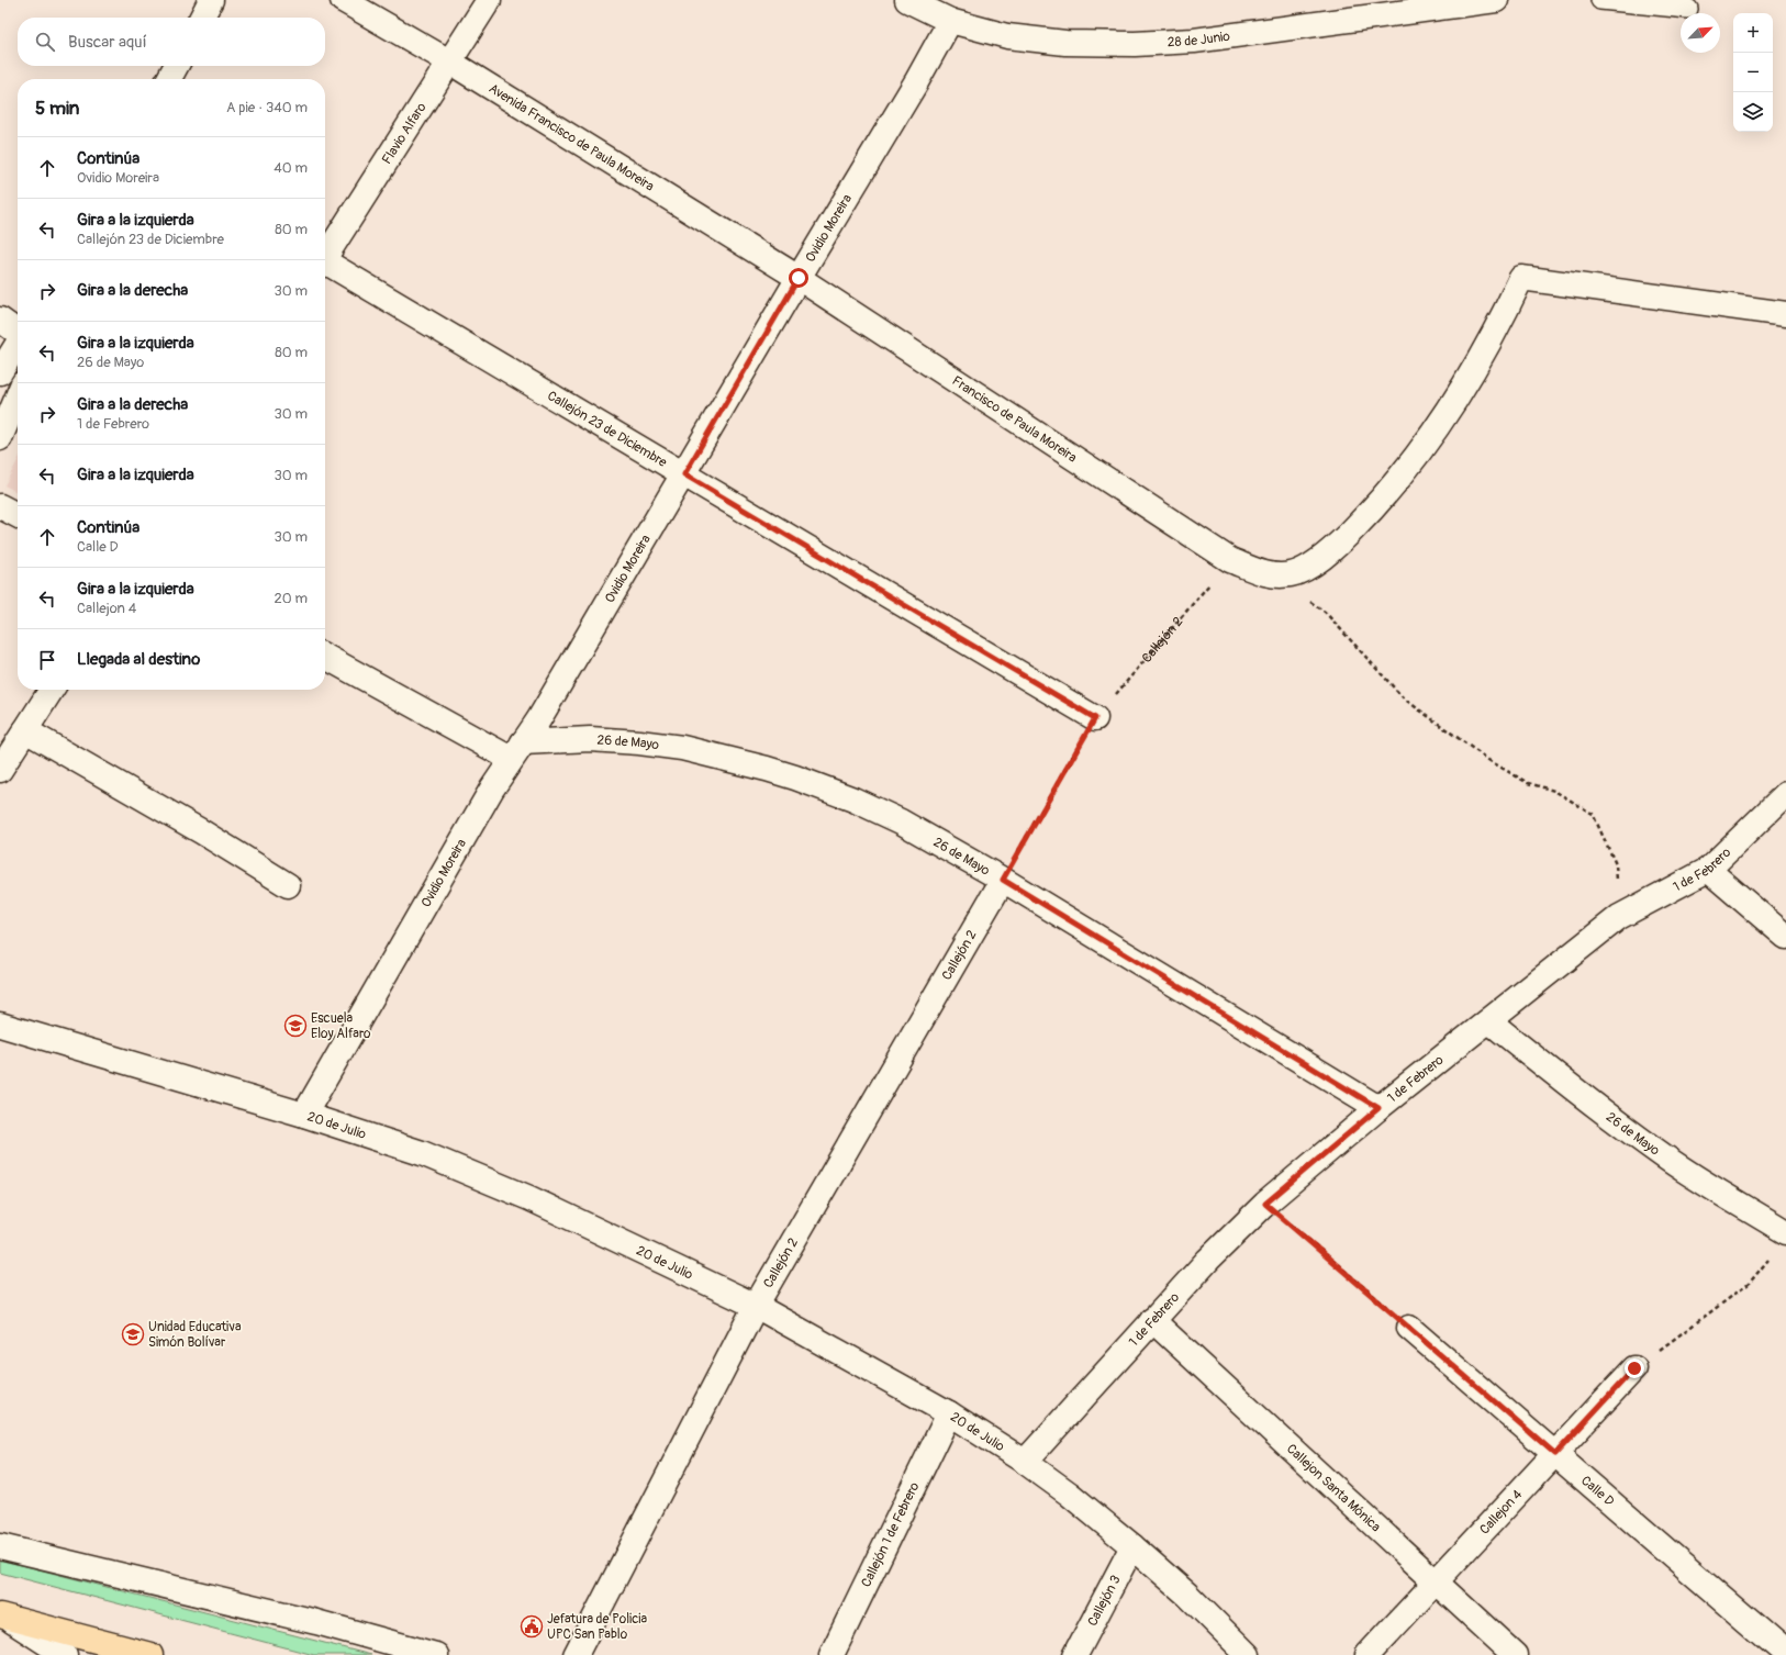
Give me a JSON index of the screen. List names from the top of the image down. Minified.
{"streets":{"street":["28 de Junio","Flavio Alfaro","Avenida Francisco de Paula Moreira","Ovidio Moreira","Francisco de Paula Moreira","Callejón 23 de Diciembre","Callejón 2","26 de Mayo","1 de Febrero","20 de Julio","Callejon Santa Mónica","Calle D","Callejon 4","Callejón 1 de Febrero","Callejón 3"]},"crossings":[["28 de Junio","Ovidio Moreira"],["Flavio Alfaro","Avenida Francisco de Paula Moreira"],["Avenida Francisco de Paula Moreira","Ovidio Moreira"],["Avenida Francisco de Paula Moreira","Francisco de Paula Moreira"],["Ovidio Moreira","Francisco de Paula Moreira"],["Ovidio Moreira","Callejón 23 de Diciembre"],["Ovidio Moreira","26 de Mayo"],["Ovidio Moreira","20 de Julio"],["Francisco de Paula Moreira","Callejón 2"],["Callejón 23 de Diciembre","Callejón 2"],["Callejón 2","26 de Mayo"],["Callejón 2","20 de Julio"],["26 de Mayo","1 de Febrero"],["1 de Febrero","20 de Julio"],["1 de Febrero","Callejon Santa Mónica"],["20 de Julio","Callejón 1 de Febrero"],["20 de Julio","Callejón 3"],["Callejon Santa Mónica","Callejon 4"],["Calle D","Callejon 4"]],"places":{"school or university":["Escuela Eloy Alfaro","Unidad Educativa Simón Bolívar"],"public building":["Jefatura de Policia UPC San Pablo"]},"north":"top right","page":{"map_buttons":["+","−"],"search":"Buscar aquí","heading":["5 min","A pie · 340 m"],"list":[["Continúa","Ovidio Moreira","40 m"],["Gira a la izquierda","Callejón 23 de Diciembre","80 m"],["Gira a la derecha","30 m"],["Gira a la izquierda","26 de Mayo","80 m"],["Gira a la derecha","1 de Febrero","30 m"],["Gira a la izquierda","30 m"],["Continúa","Calle D","30 m"],["Gira a la izquierda","Callejon 4","20 m"],"Llegada al destino"]}}
